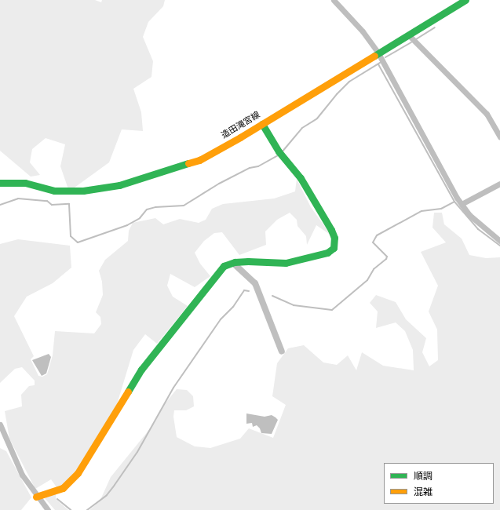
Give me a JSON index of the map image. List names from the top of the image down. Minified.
{"streets":{"street":["造田滝宮線"]},"legend":["順調","混雑"]}
